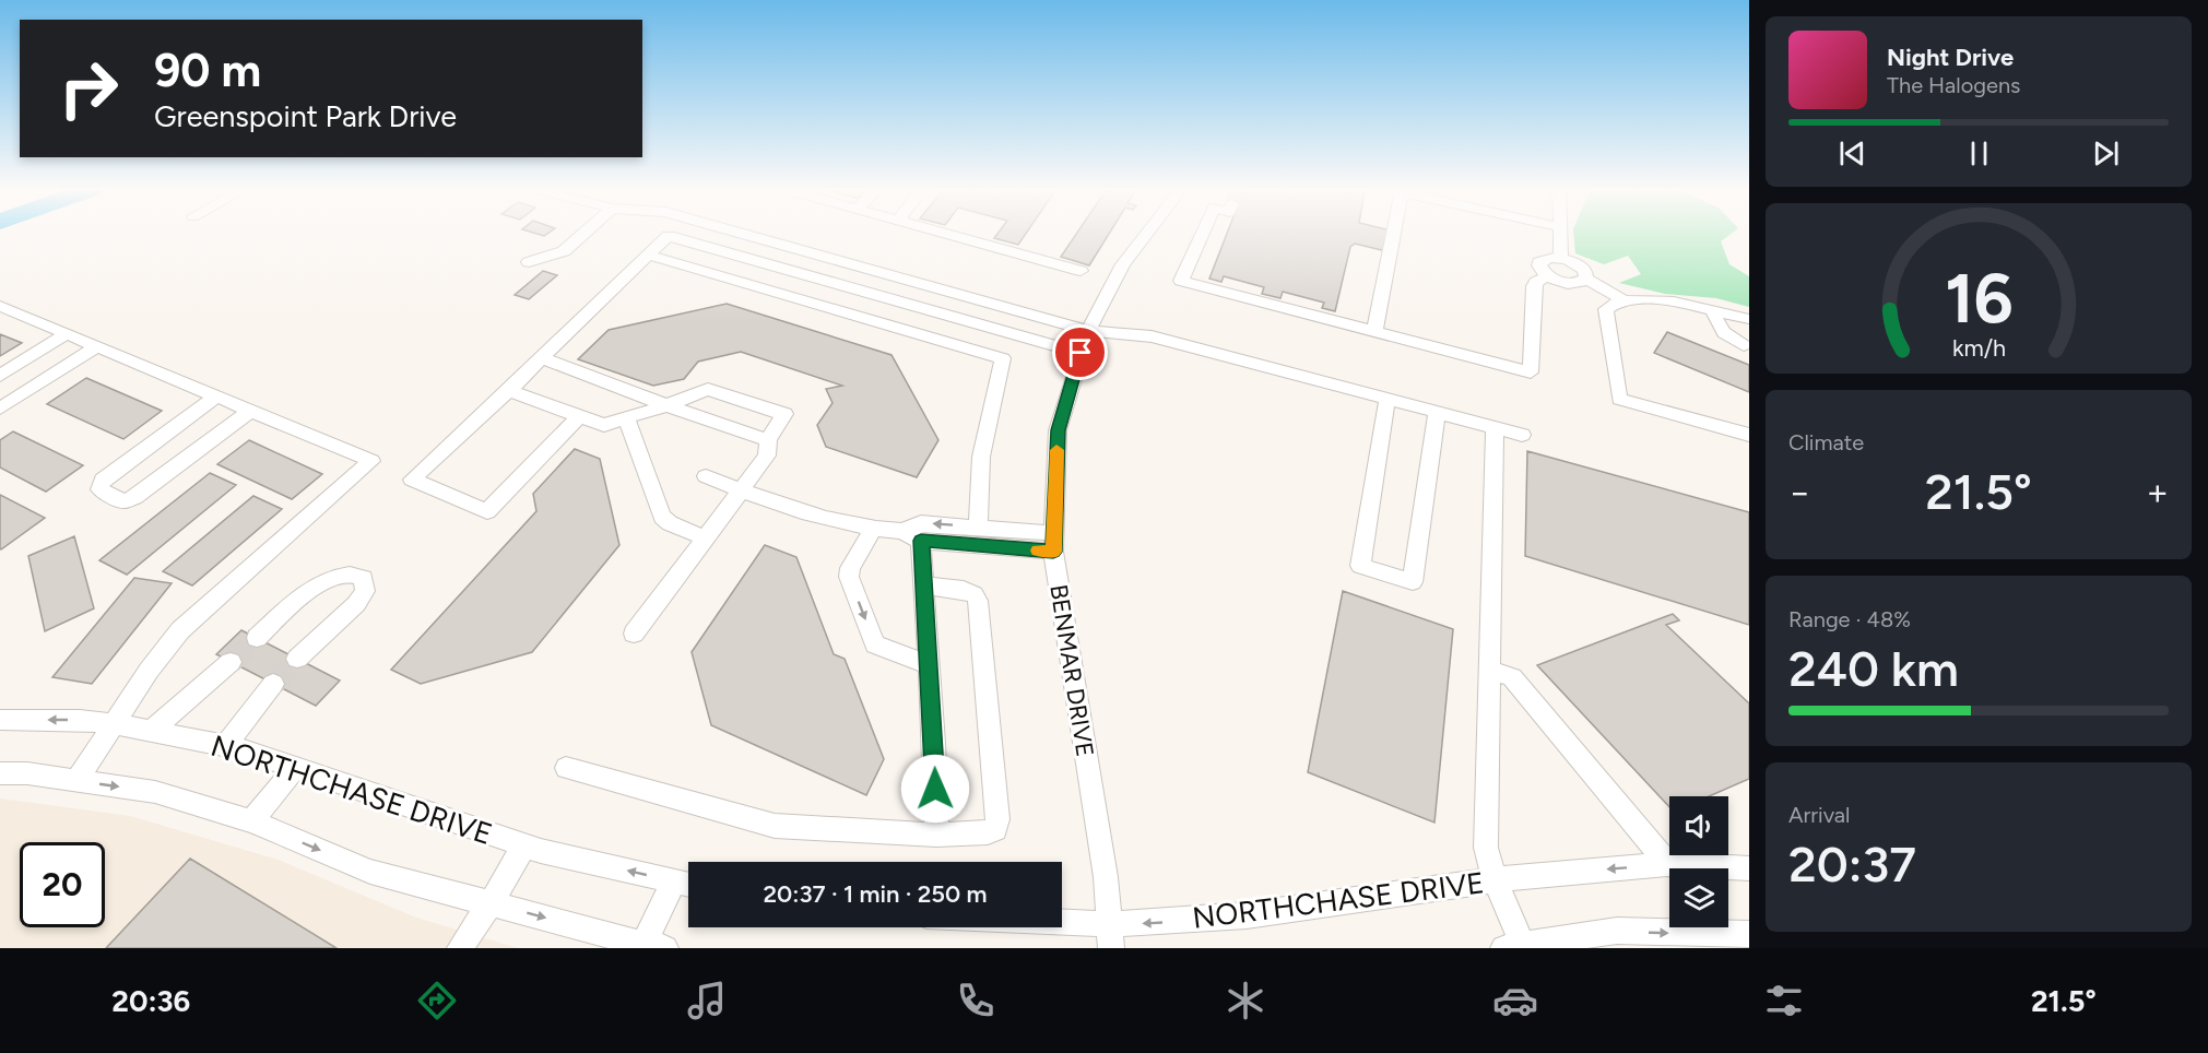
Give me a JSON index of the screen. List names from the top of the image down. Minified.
{"streets":{"street":["BENMAR DRIVE","NORTHCHASE DRIVE"]},"crossings":[["BENMAR DRIVE","NORTHCHASE DRIVE"]],"page":{"turn":["90 m","Greenspoint Park Drive"],"song":["Night Drive","The Halogens"],"tile":["Climate",["Range · 48%","240 km"],["Arrival","20:37"]],"heat":["−","21.5°","+"],"limit":"20","trip":"20:37 · 1 min · 250 m","tabs":["20:36","21.5°"],"gauge":["16","km/h"]}}
